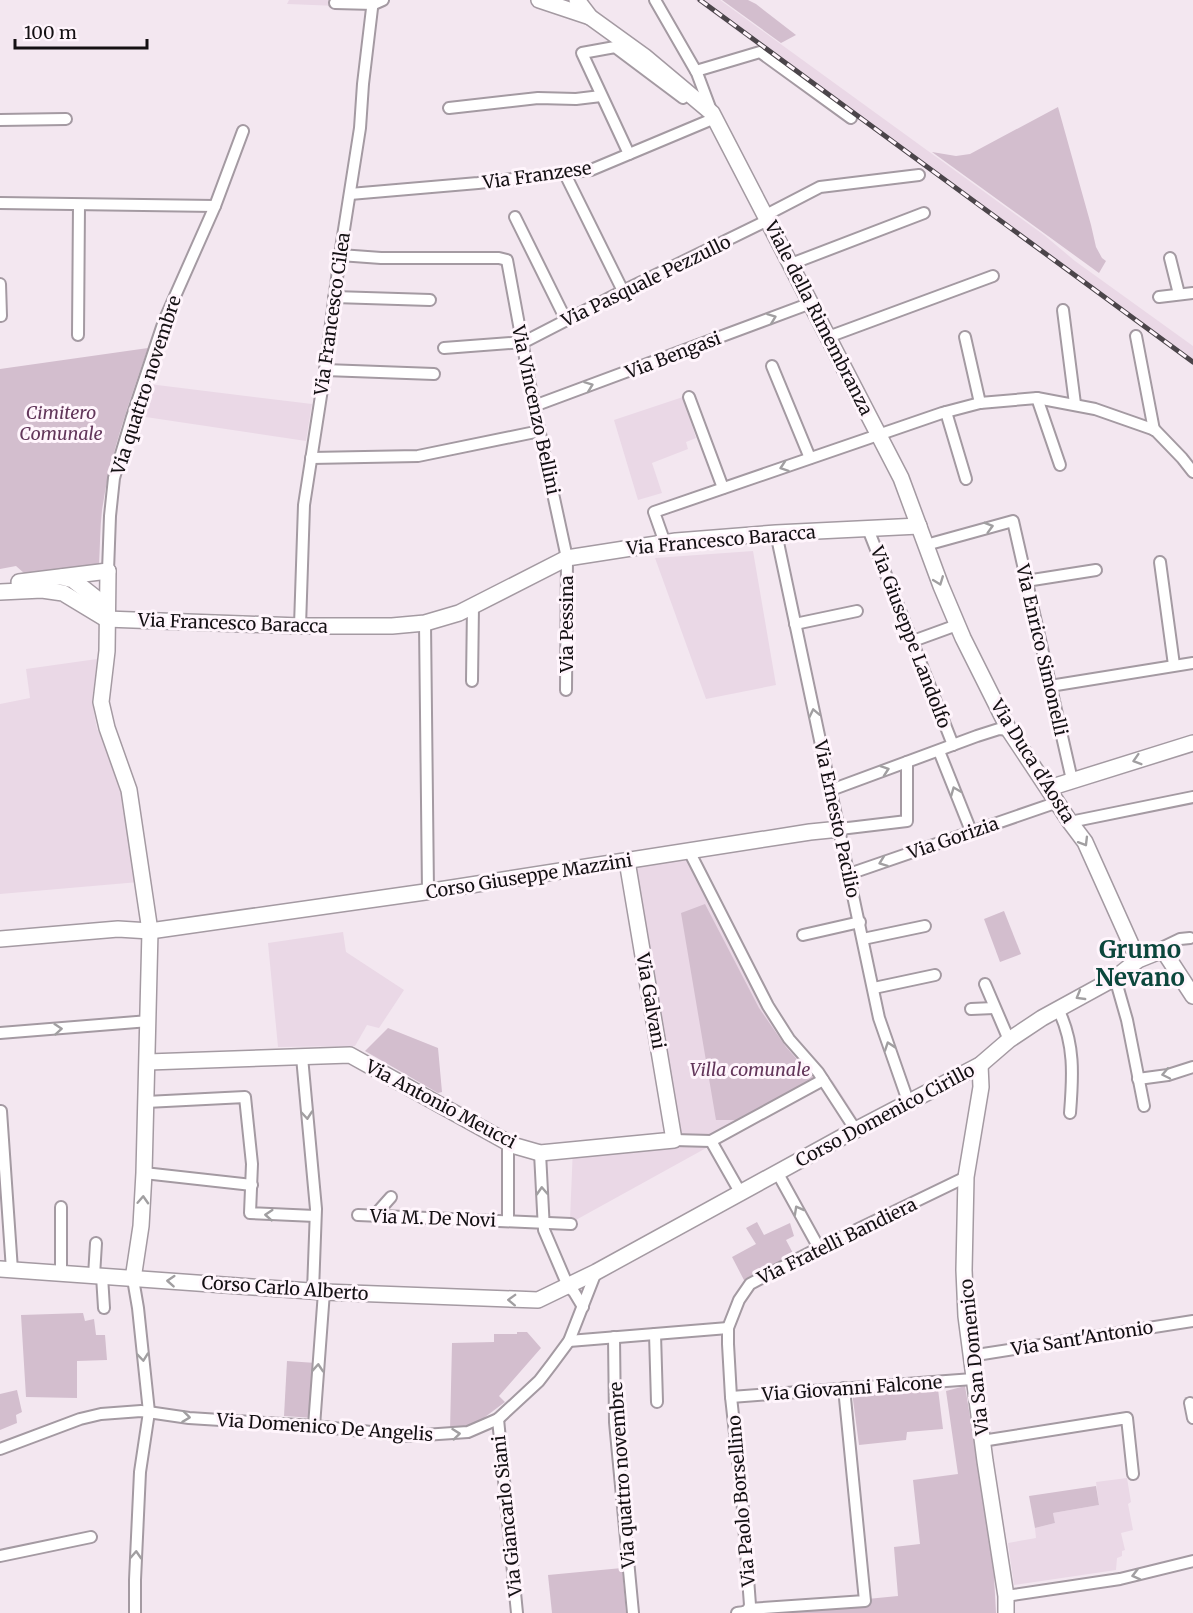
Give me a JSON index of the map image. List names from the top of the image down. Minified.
{"streets":{"street":["Via Franzese","Via Pasquale Pezzullo","Via Francesco Cilea","Viale della Rimembranza","Via Bengasi","Via quattro novembre","Via Vincenzo Bellini","Via Francesco Baracca","Via Pessina","Via Giuseppe Landolfo","Via Enrico Simonelli","Via Duca d'Aosta","Via Ernesto Pacilio","Via Gorizia","Corso Giuseppe Mazzini","Via Galvani","Via Antonio Meucci","Corso Domenico Cirillo","Via M. De Novi","Via Fratelli Bandiera","Corso Carlo Alberto","Via Sant'Antonio","Via San Domenico","Via Giovanni Falcone","Via Domenico De Angelis","Via Paolo Borsellino","Via Giancarlo Siani"]},"crossings":[["Via Franzese","Via Francesco Cilea"],["Via Franzese","Viale della Rimembranza"],["Via Pasquale Pezzullo","Viale della Rimembranza"],["Via Pasquale Pezzullo","Via Vincenzo Bellini"],["Via Francesco Cilea","Via Vincenzo Bellini"],["Via Francesco Cilea","Via Francesco Baracca"],["Viale della Rimembranza","Via Bengasi"],["Viale della Rimembranza","Via Francesco Baracca"],["Viale della Rimembranza","Via Duca d'Aosta"],["Via Bengasi","Via Vincenzo Bellini"],["Via Vincenzo Bellini","Via Francesco Baracca"],["Via Vincenzo Bellini","Via Pessina"],["Via Francesco Baracca","Via Pessina"],["Via Francesco Baracca","Via Giuseppe Landolfo"],["Via Francesco Baracca","Via Duca d'Aosta"],["Via Francesco Baracca","Via Ernesto Pacilio"],["Via Enrico Simonelli","Via Duca d'Aosta"],["Via Duca d'Aosta","Via Gorizia"],["Via Duca d'Aosta","Corso Domenico Cirillo"],["Via Ernesto Pacilio","Via Gorizia"],["Via Ernesto Pacilio","Corso Giuseppe Mazzini"],["Via Ernesto Pacilio","Corso Domenico Cirillo"],["Corso Giuseppe Mazzini","Via Galvani"],["Via Galvani","Via Antonio Meucci"],["Via Antonio Meucci","Via M. De Novi"],["Corso Domenico Cirillo","Corso Carlo Alberto"],["Corso Domenico Cirillo","Via San Domenico"],["Via Fratelli Bandiera","Via San Domenico"],["Via Fratelli Bandiera","Via Giovanni Falcone"],["Via Fratelli Bandiera","Via Paolo Borsellino"],["Via Sant'Antonio","Via San Domenico"],["Via San Domenico","Via Giovanni Falcone"],["Via Giovanni Falcone","Via Paolo Borsellino"],["Via Domenico De Angelis","Via Giancarlo Siani"]],"one_way":["Via Bengasi","Via Duca d'Aosta","Via Domenico De Angelis"],"districts":["Grumo Nevano"],"parks":["Cimitero Comunale","Villa comunale"],"scale_bar":"100 m"}
